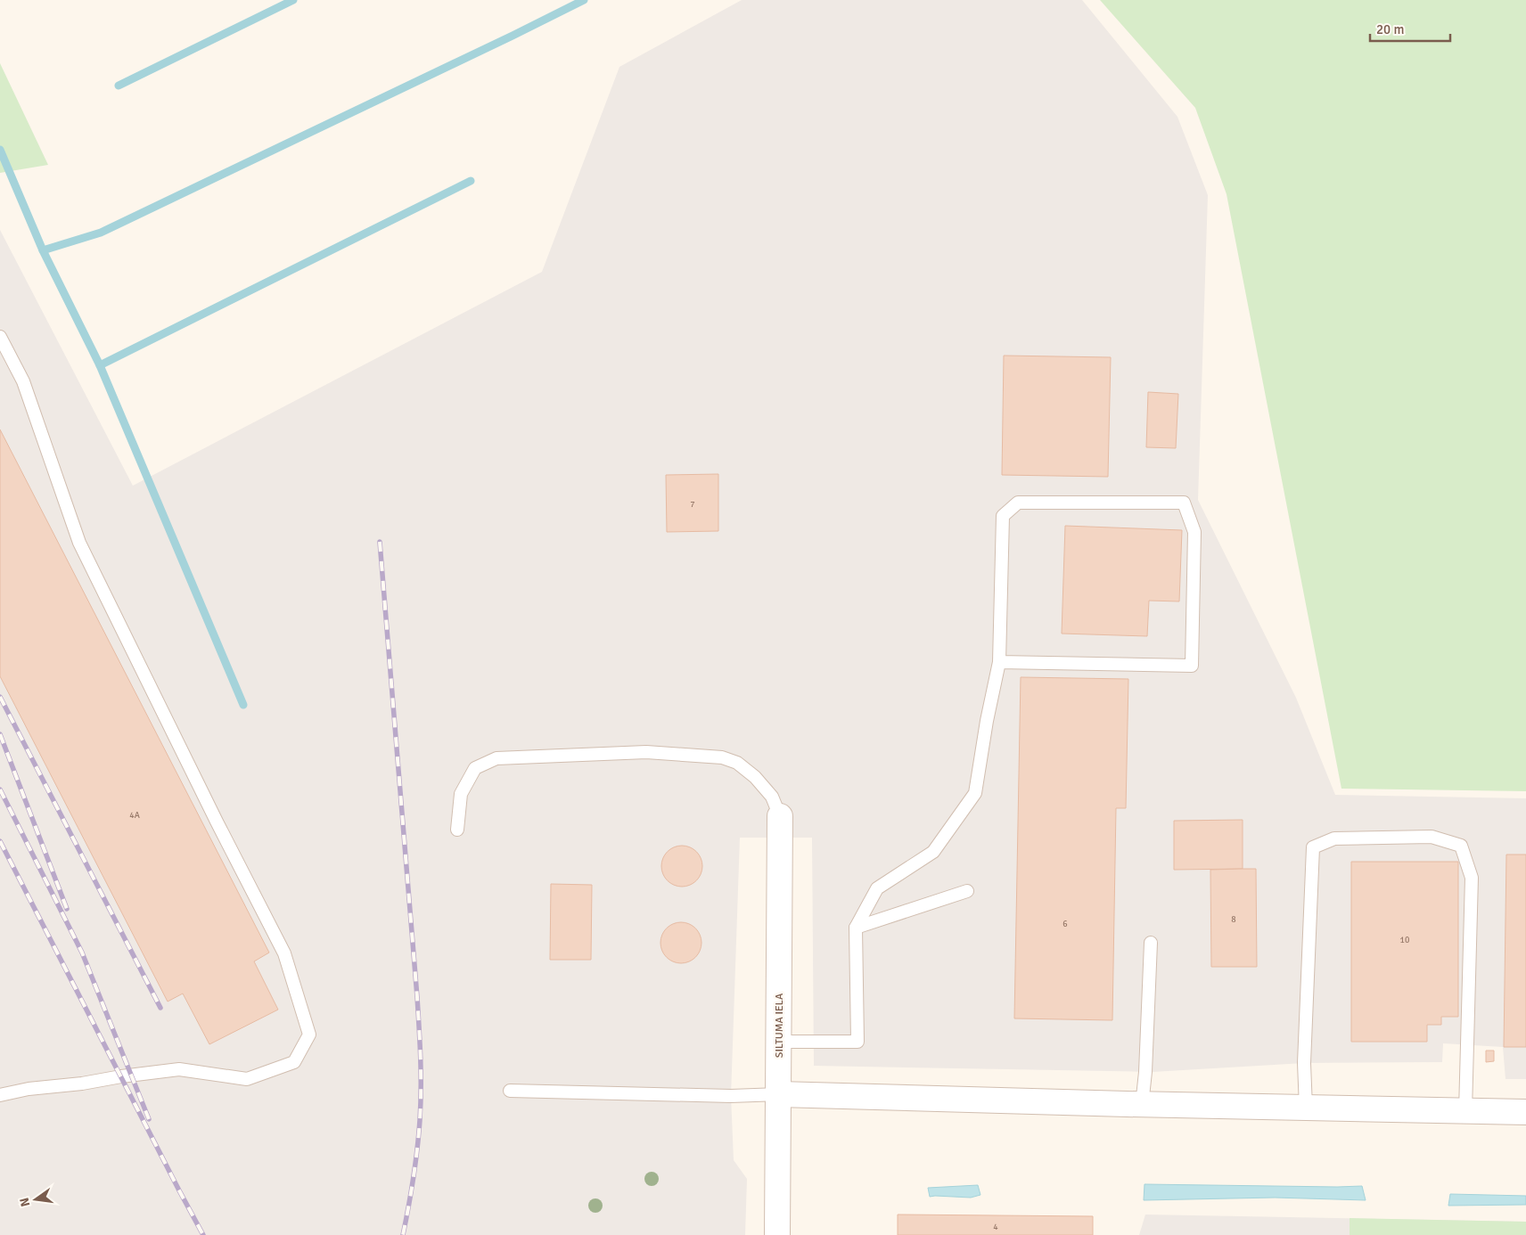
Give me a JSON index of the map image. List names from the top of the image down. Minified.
{"streets":{"street":["SILTUMA IELA"]},"house_numbers":["7","4A","8","6","10","4"],"scale_bar":"20 m","north":"left"}
